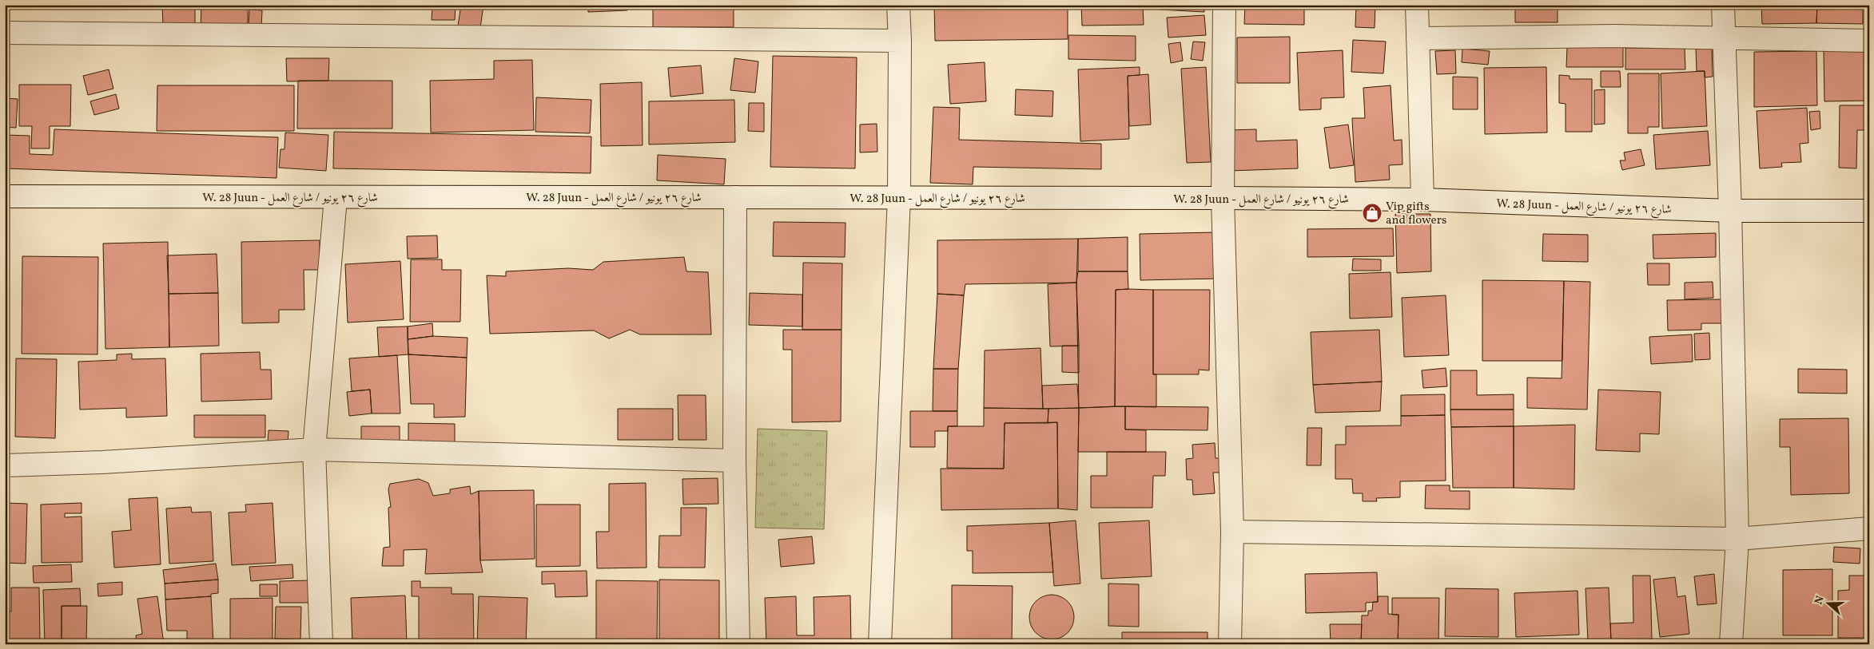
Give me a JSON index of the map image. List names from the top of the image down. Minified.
{"streets":{"street":["W. 28 Juun - شارع ٢٦ يونيو / شارع العمل"]},"places":{"shop":["Vip gifts and flowers"]},"north":"left"}
